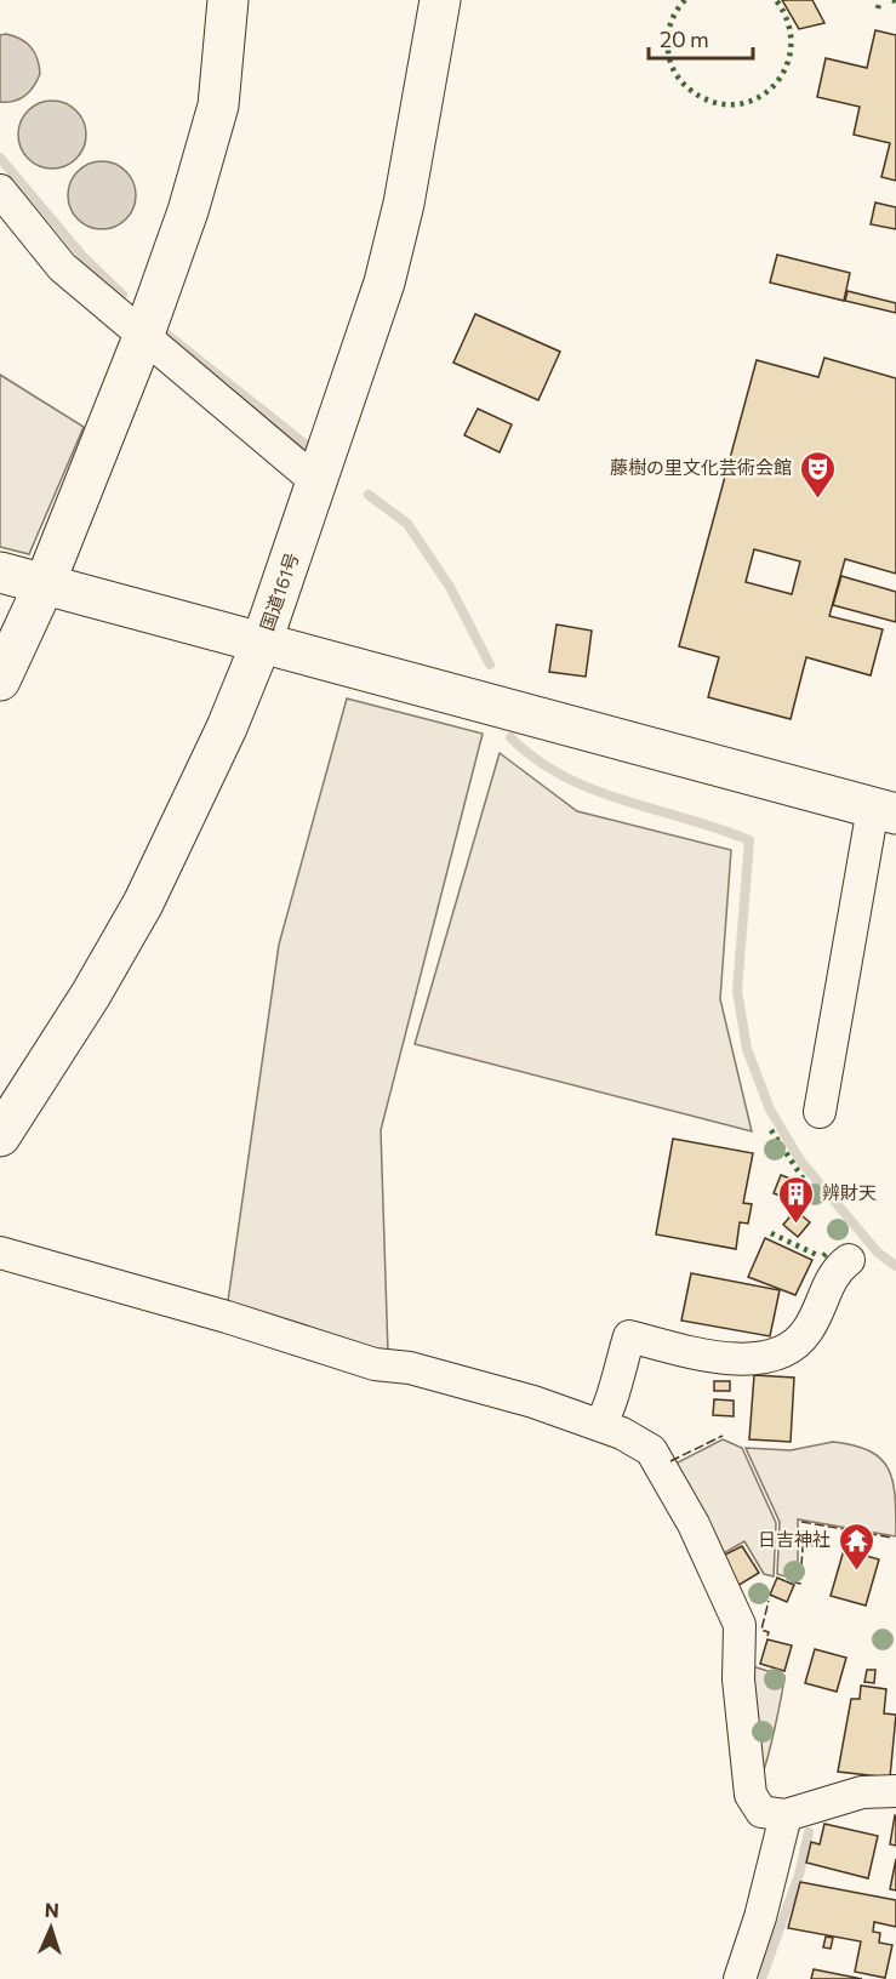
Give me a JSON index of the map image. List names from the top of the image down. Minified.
{"streets":{"main road":["国道161号"]},"places":{"theatre":["藤樹の里文化芸術会館"],"building":["辨財天"],"temple":["日吉神社"]},"scale_bar":"20 m","north":"top"}
